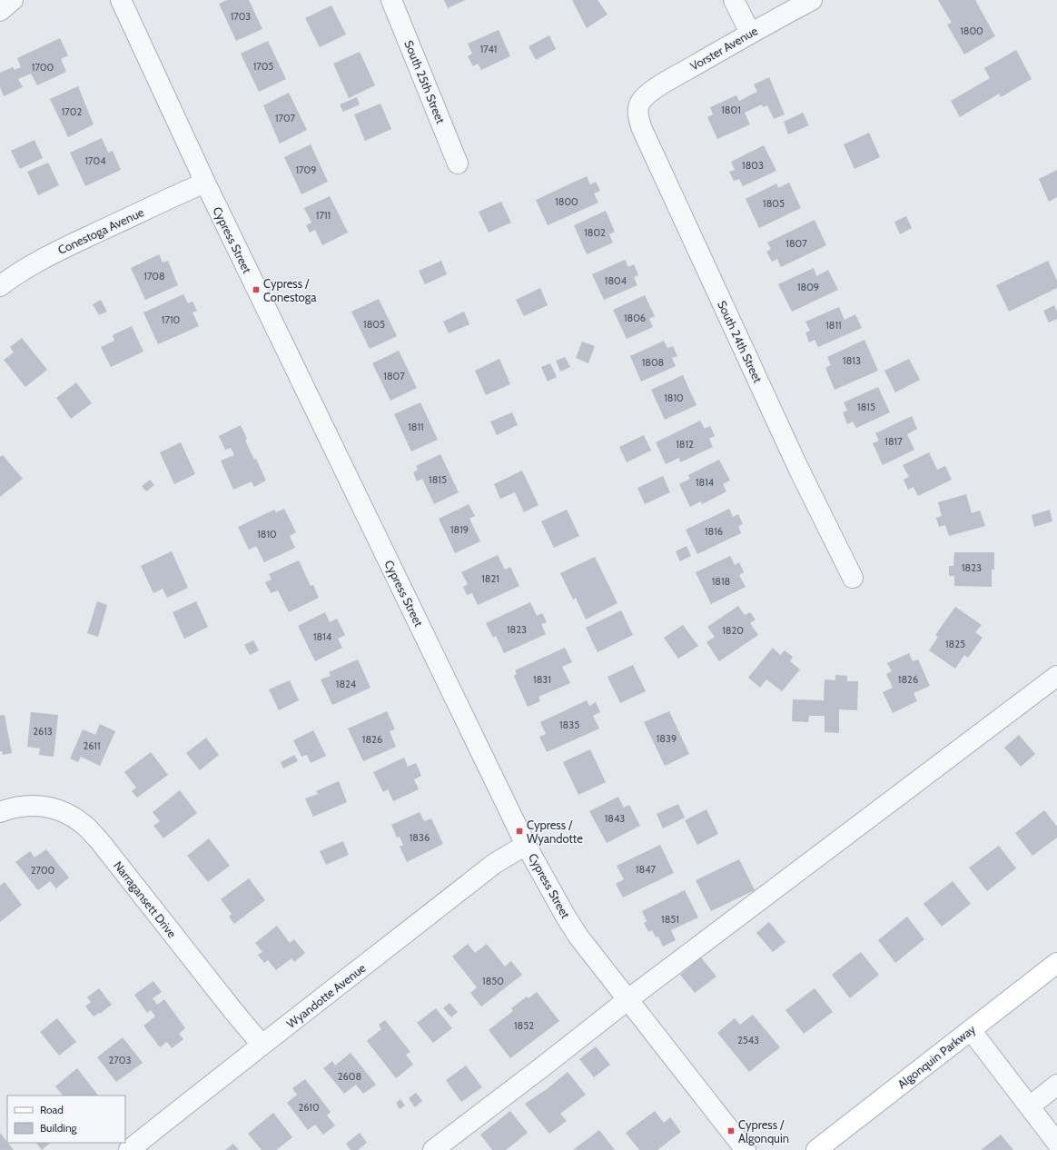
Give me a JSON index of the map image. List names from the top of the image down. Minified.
{"streets":{"main road":["Algonquin Parkway"],"street":["Vorster Avenue","South 25th Street","Conestoga Avenue","Cypress Street","South 24th Street","Narragansett Drive","Wyandotte Avenue"]},"crossings":[["Vorster Avenue","South 24th Street"],["Conestoga Avenue","Cypress Street"],["Cypress Street","Wyandotte Avenue"],["Narragansett Drive","Wyandotte Avenue"]],"places":{"transit":["Cypress / Conestoga","Cypress / Wyandotte","Cypress / Algonquin"]},"house_numbers":["1703","1800","1741","1705","1700","1801","1702","1707","1704","1803","1709","1800","1805","1711","1802","1807","1708","1804","1809","1806","1710","1805","1811","1813","1808","1807","1810","1815","1811","1817","1812","1815","1814","1819","1816","1810","1823","1821","1818","1823","1820","1814","1825","1831","1826","1824","1835","2613","1839","1826","2611","1843","1836","1847","2700","1851","1850","1852","2543","2703","2608","2610"],"legend":["Road","Building"]}
